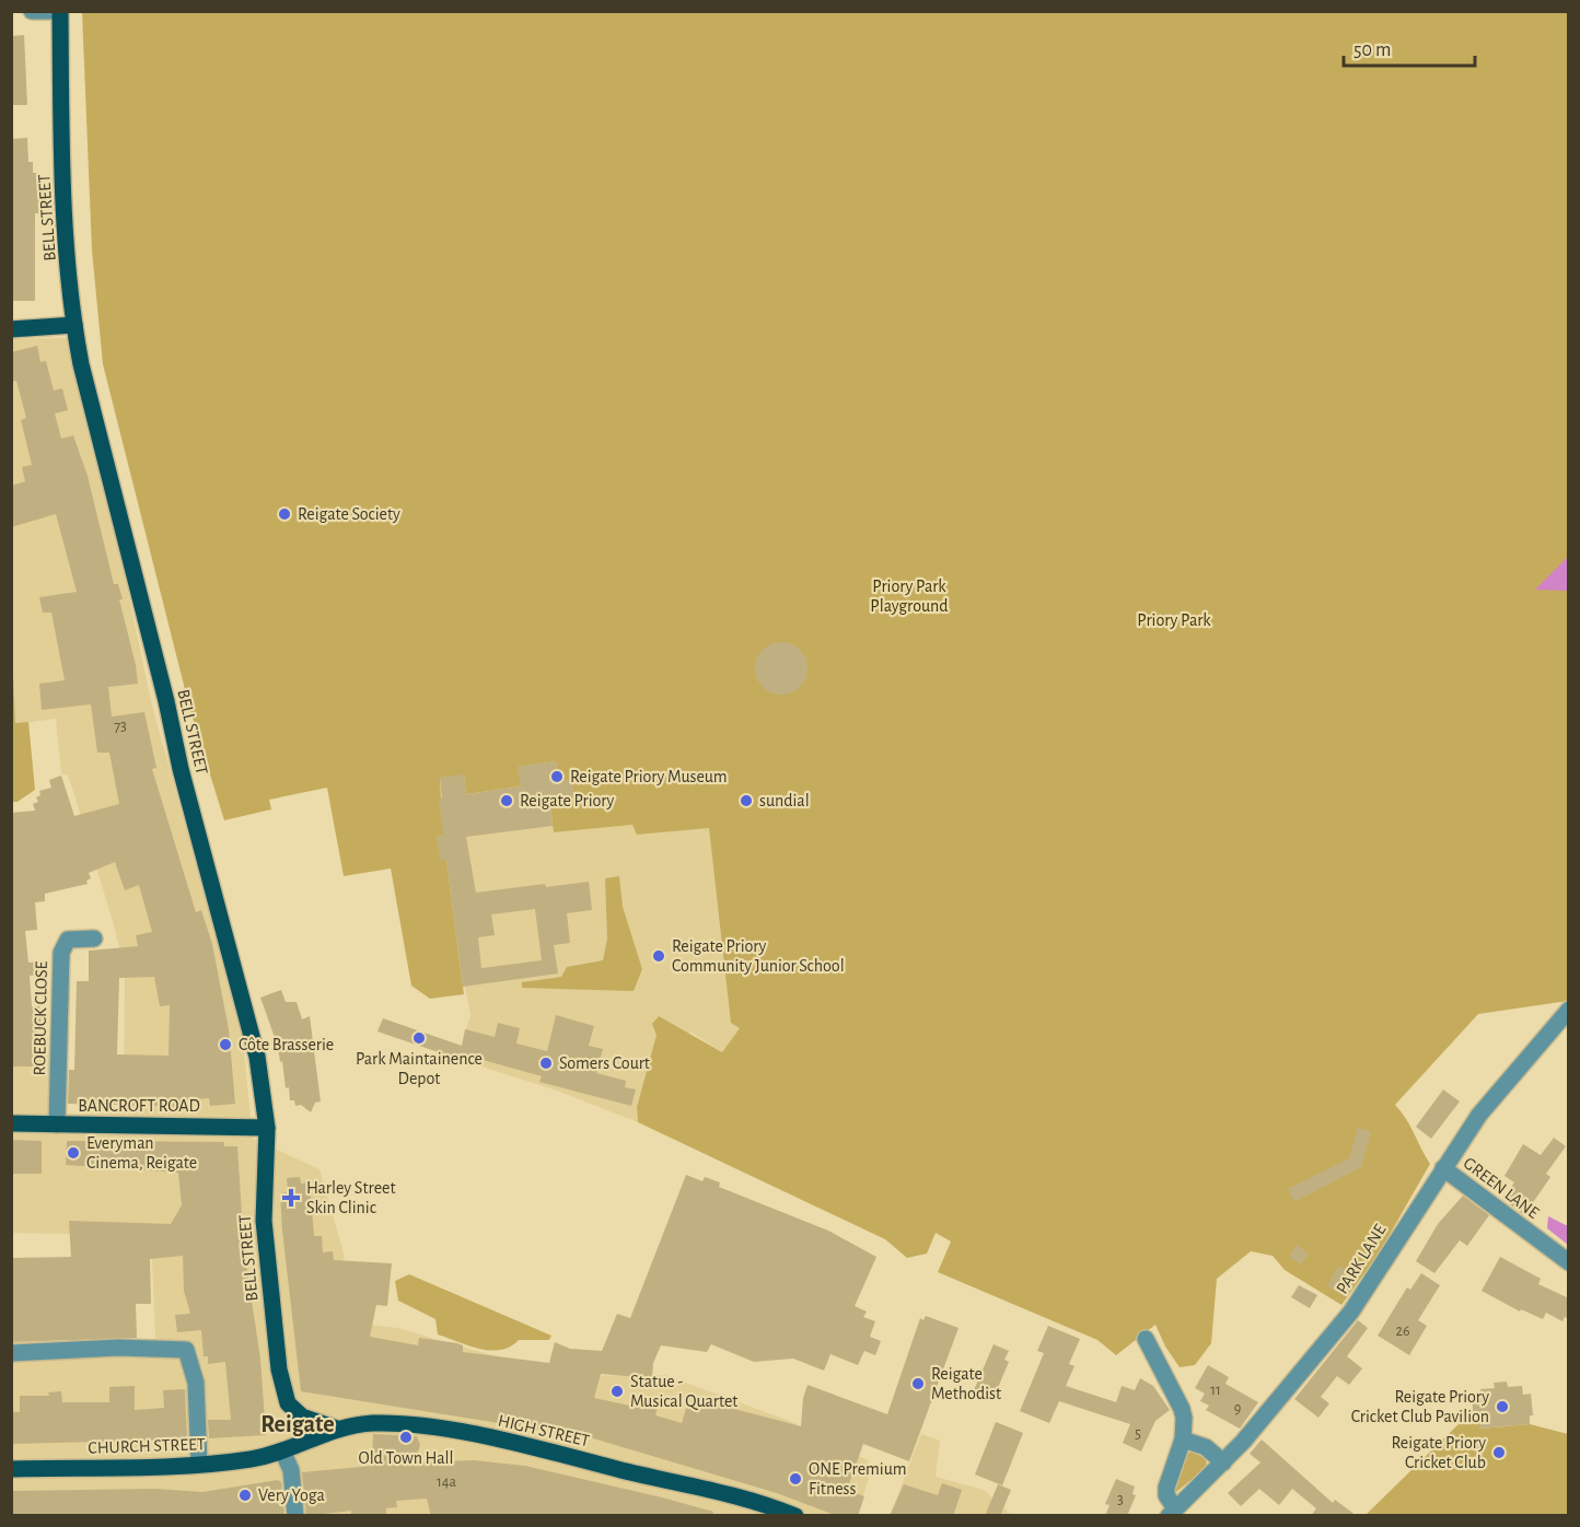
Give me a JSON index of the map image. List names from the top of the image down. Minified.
{"streets":{"main road":["BELL STREET","BANCROFT ROAD","HIGH STREET","CHURCH STREET"],"street":["ROEBUCK CLOSE","GREEN LANE","PARK LANE"]},"crossings":[["BELL STREET","BANCROFT ROAD"],["BELL STREET","HIGH STREET"],["ROEBUCK CLOSE","BANCROFT ROAD"],["GREEN LANE","PARK LANE"],["HIGH STREET","CHURCH STREET"]],"districts":["Reigate"],"parks":["Priory Park Playground","Priory Park"],"places":{"other":["Reigate Society","Reigate Priory Museum","Reigate Priory","sundial","Reigate Priory Community Junior School","Park Maintainence Depot","Côte Brasserie","Somers Court","Everyman Cinema, Reigate","Reigate Methodist","Statue - Musical Quartet","Reigate Priory Cricket Club Pavilion","Old Town Hall","Reigate Priory Cricket Club","ONE Premium Fitness","Very Yoga"],"health":["Harley Street Skin Clinic"]},"house_numbers":["73","26","11","9","5","14a","3"],"scale_bar":"50 m"}
